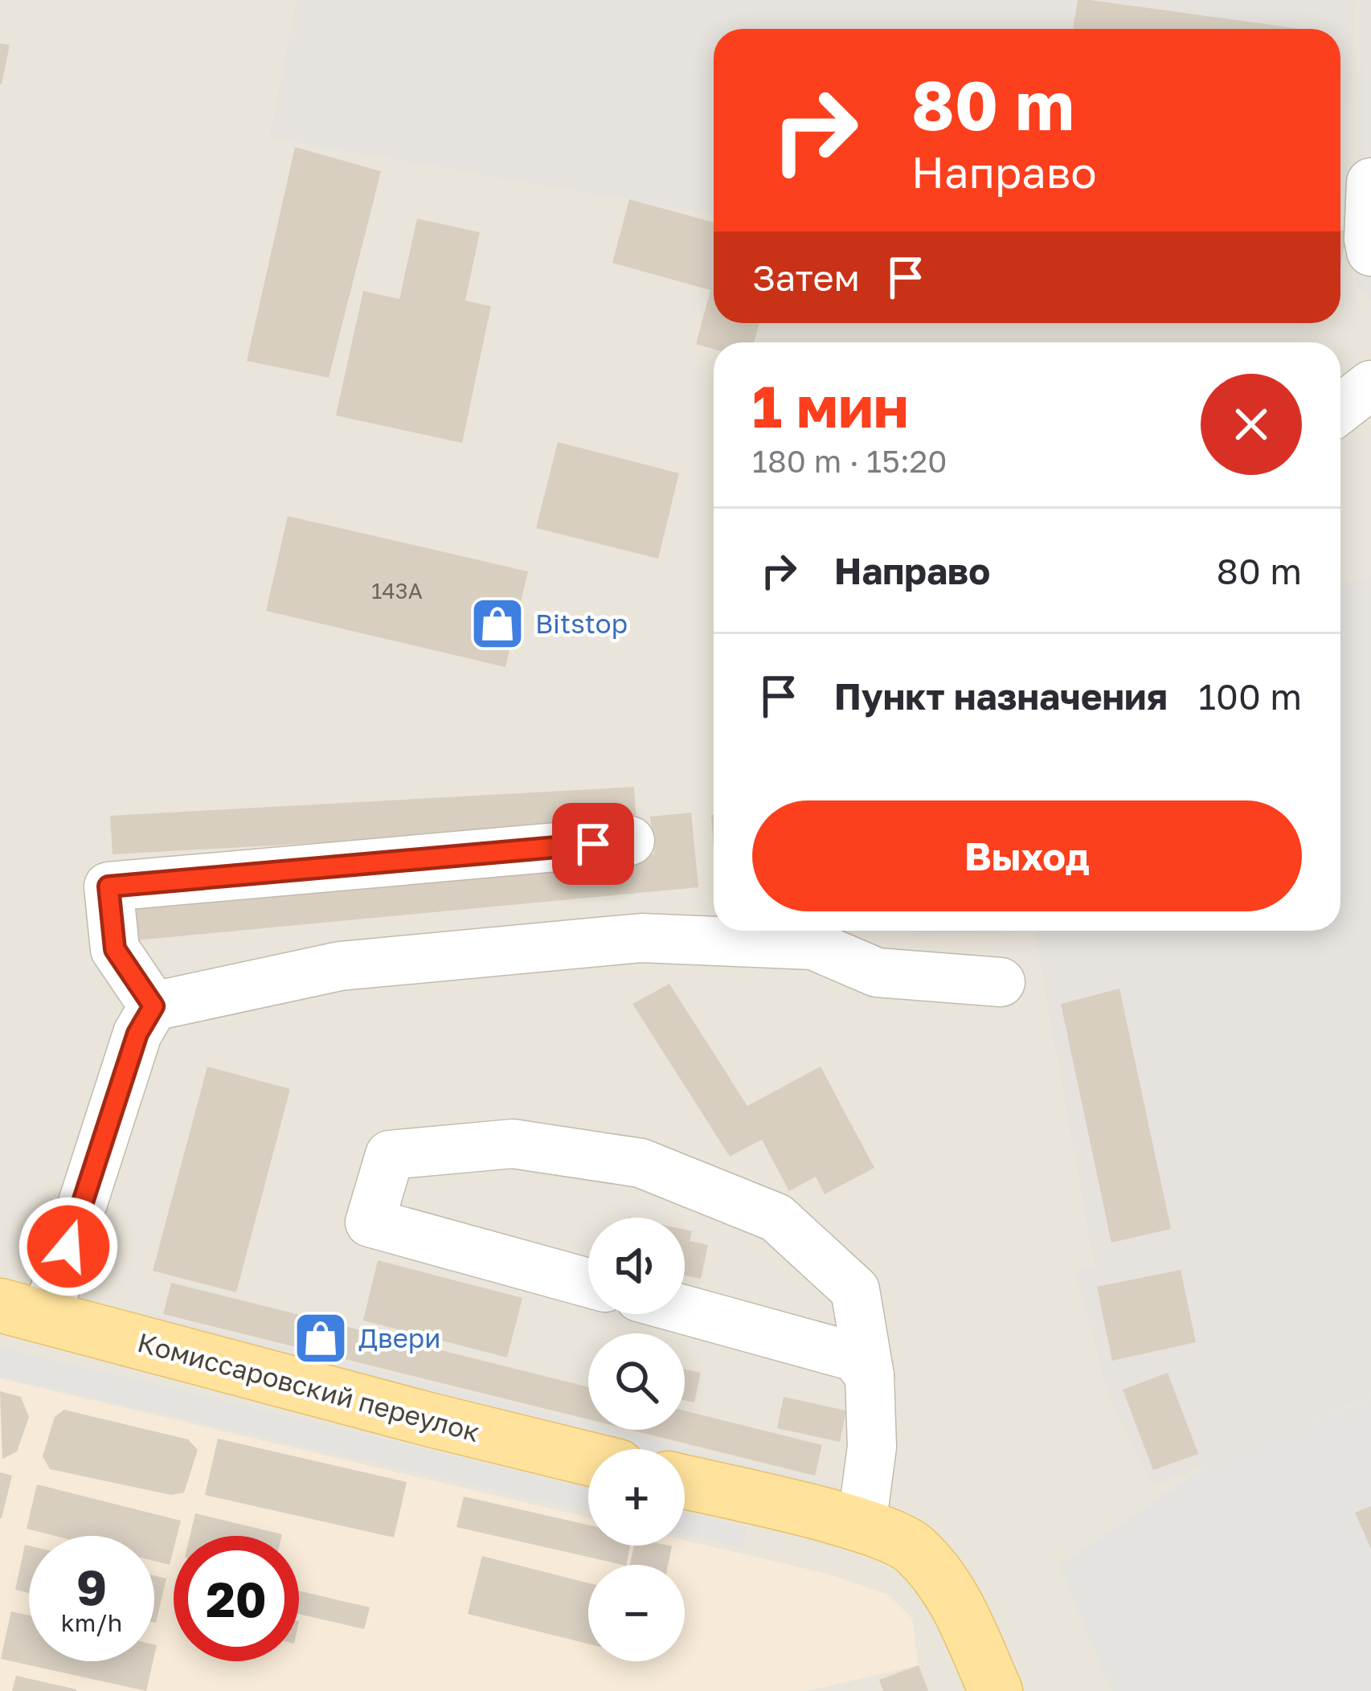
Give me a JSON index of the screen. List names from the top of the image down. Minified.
{"streets":{"main road":["Комиссаровский переулок"]},"places":{"shop":["Bitstop","Двери"]},"house_numbers":["143А"],"page":{"turn":["80 m","Направо"],"then":"Затем","heading":["1 мин","180 m · 15:20"],"list":[{"name":"Направо","value":"80 m"},{"name":"Пункт назначения","value":"100 m"}],"buttons":"Выход","map_buttons":["+","−"],"speed":"9 km/h","limit":"20"}}
